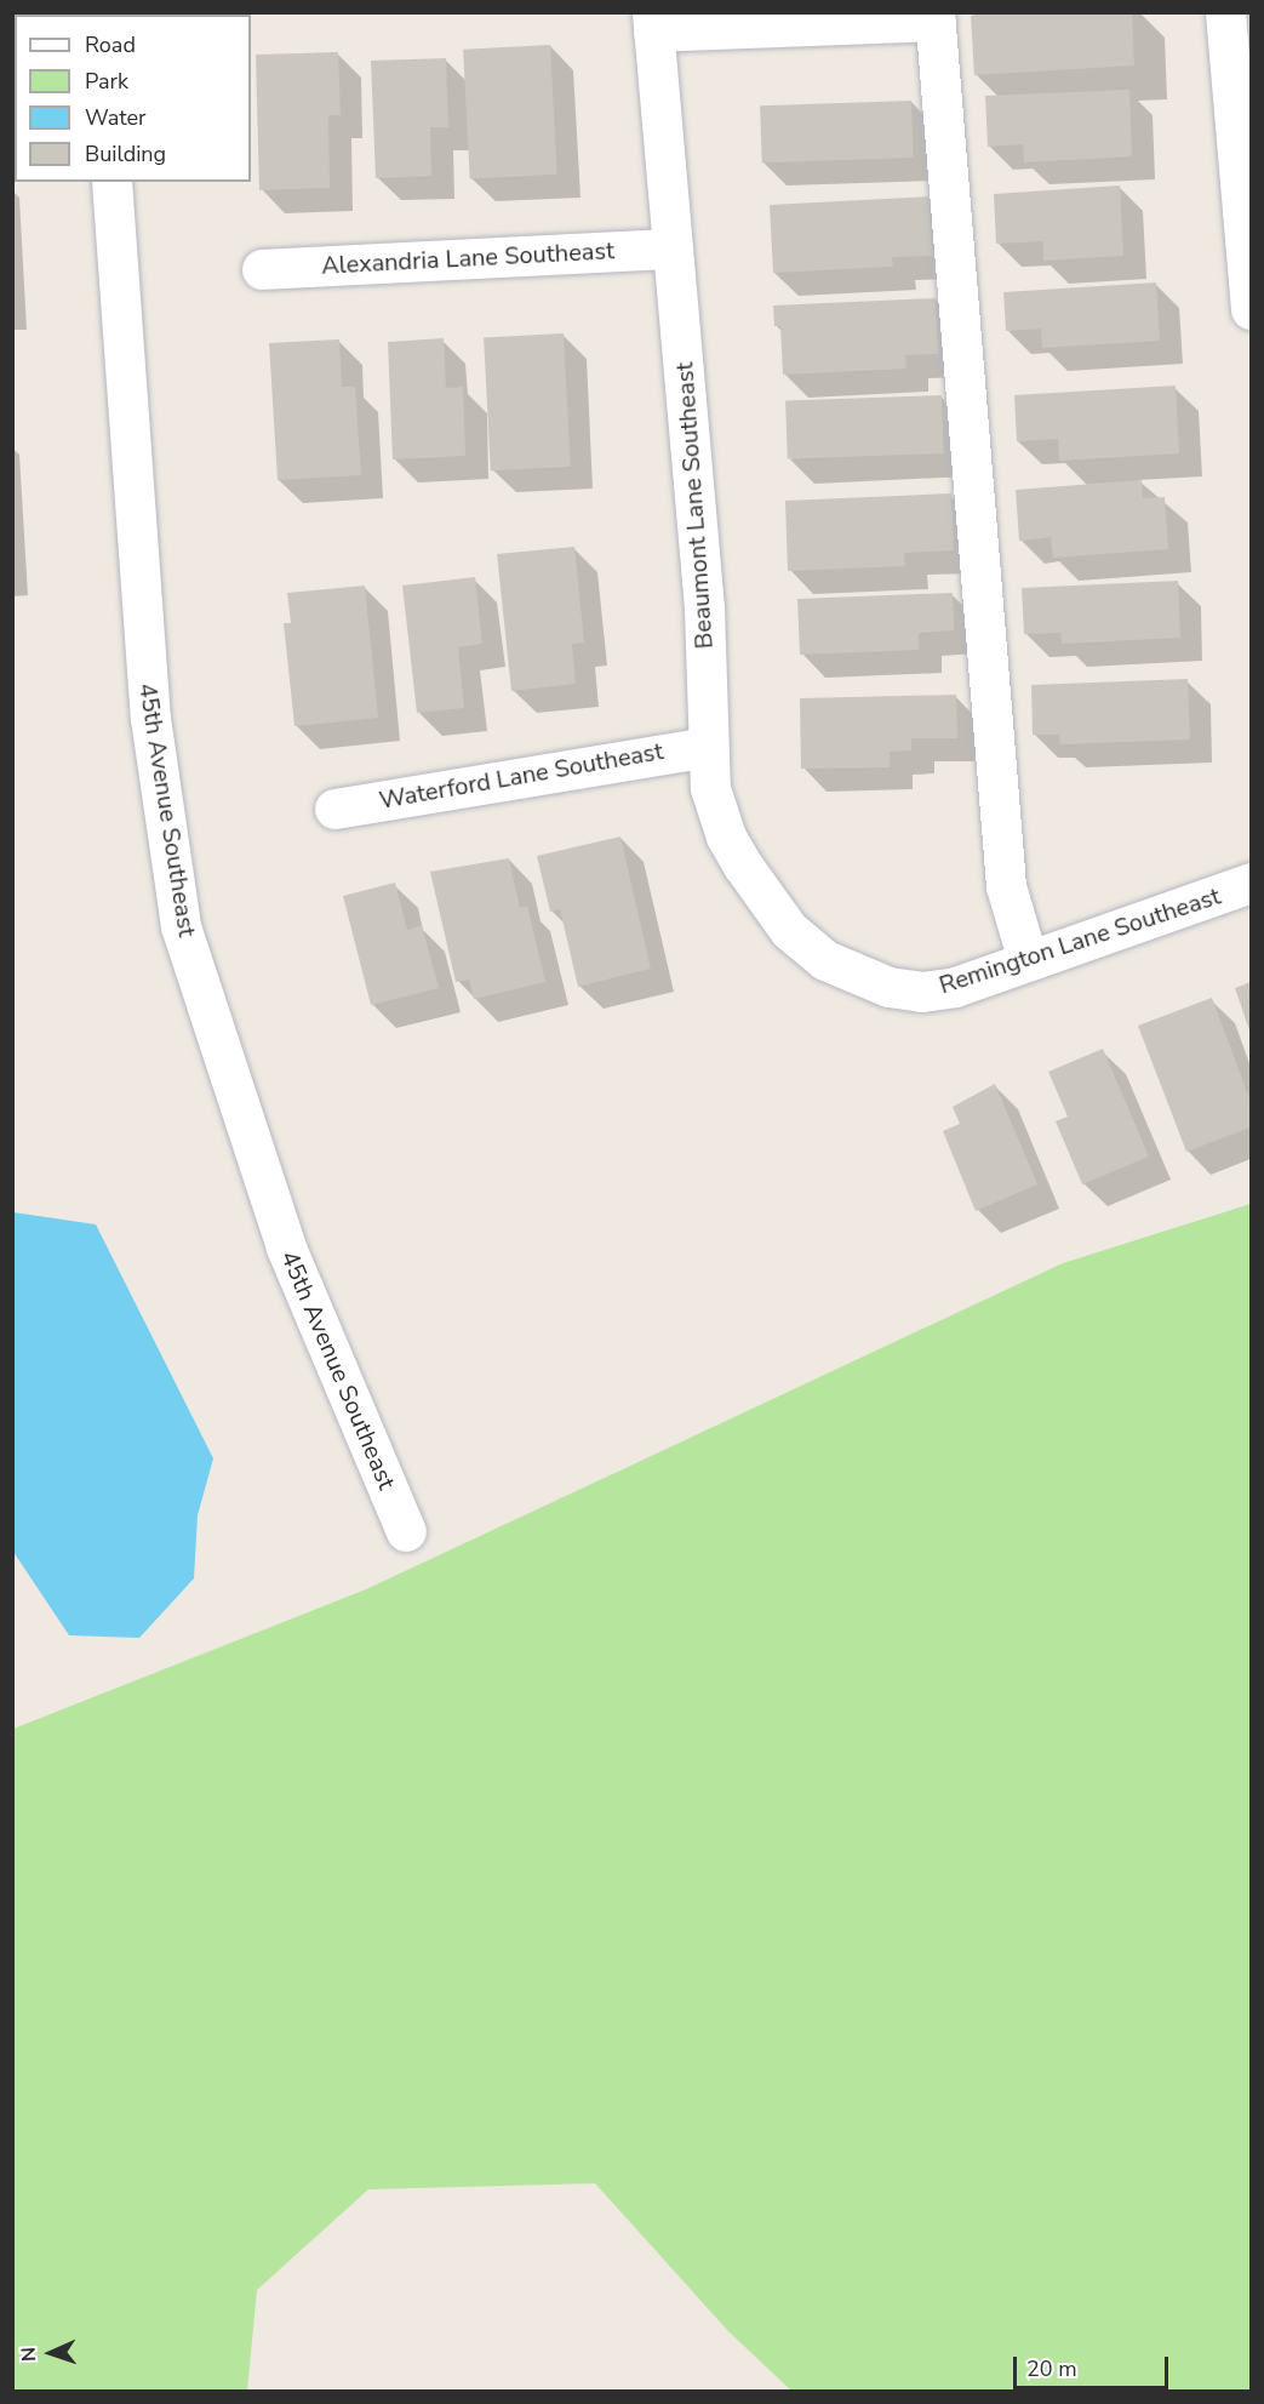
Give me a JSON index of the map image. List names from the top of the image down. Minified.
{"streets":{"street":["Alexandria Lane Southeast","Beaumont Lane Southeast","Waterford Lane Southeast","45th Avenue Southeast","Remington Lane Southeast"]},"crossings":[["Alexandria Lane Southeast","Beaumont Lane Southeast"],["Beaumont Lane Southeast","Waterford Lane Southeast"],["Beaumont Lane Southeast","Remington Lane Southeast"]],"legend":["Road","Park","Water","Building"],"scale_bar":"20 m","north":"left"}
